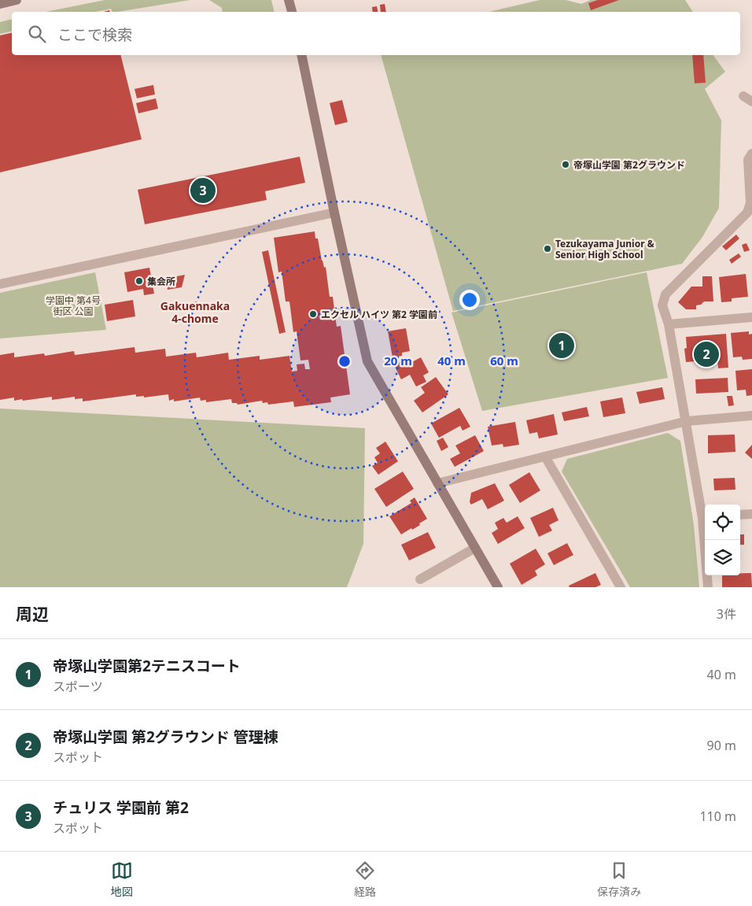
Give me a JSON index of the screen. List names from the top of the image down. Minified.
{"districts":["Gakuennaka 4-chome"],"parks":["学園中 第4号 街区 公園"],"places":["帝塚山学園 第2グラウンド","Tezukayama Junior & Senior High School","集会所","エクセル ハイツ 第2 学園前"],"page":{"search":"ここで検索","pins":["3","1","2"],"heading":["周辺","3件"],"list":[{"mark":"1","name":"帝塚山学園第2テニスコート","note":"スポーツ","value":"40 m"},{"mark":"2","name":"帝塚山学園 第2グラウンド 管理棟","note":"スポット","value":"90 m"},{"mark":"3","name":"チュリス 学園前 第2","note":"スポット","value":"110 m"}],"nav":["地図","経路","保存済み"]},"rings":["20 m","40 m","60 m"]}
